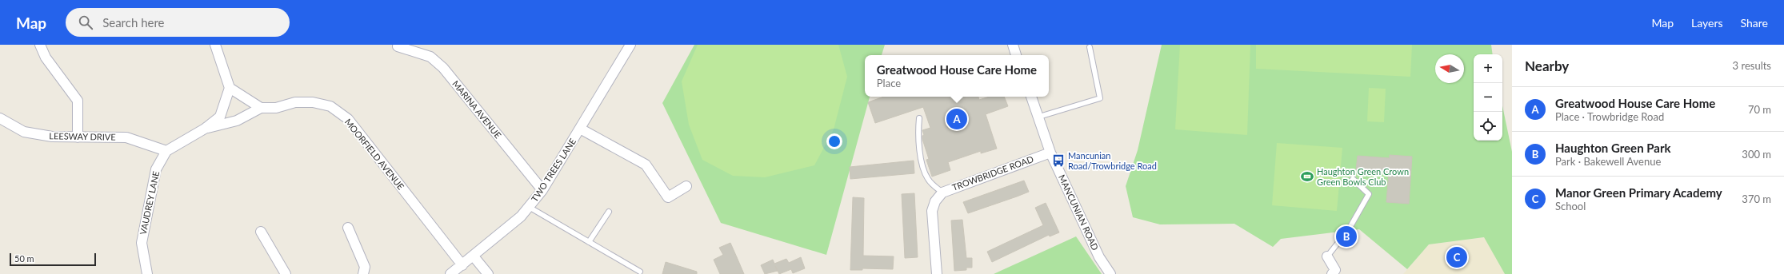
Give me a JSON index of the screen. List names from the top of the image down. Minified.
{"streets":{"street":["MARINA AVENUE","LEESWAY DRIVE","MOORFIELD AVENUE","TWO TREES LANE","TROWBRIDGE ROAD","VAUDREY LANE","MANCUNIAN ROAD"]},"crossings":[["MARINA AVENUE","TWO TREES LANE"],["LEESWAY DRIVE","VAUDREY LANE"],["MOORFIELD AVENUE","TWO TREES LANE"],["TROWBRIDGE ROAD","MANCUNIAN ROAD"]],"places":{"bus stop":["Mancunian Road/Trowbridge Road"],"sports":["Haughton Green Crown Green Bowls Club"]},"scale_bar":"50 m","north":"left","page":{"header":"Map","search":"Search here","nav":["Map","Layers","Share"],"heading":["Nearby","3 results"],"map_buttons":["+","−"],"popup":["Greatwood House Care Home","Place"],"list":[{"mark":"A","name":"Greatwood House Care Home","note":"Place · Trowbridge Road","value":"70 m"},{"mark":"B","name":"Haughton Green Park","note":"Park · Bakewell Avenue","value":"300 m"},{"mark":"C","name":"Manor Green Primary Academy","note":"School","value":"370 m"}],"pins":["A","B","C"],"scale":"50 m"}}
